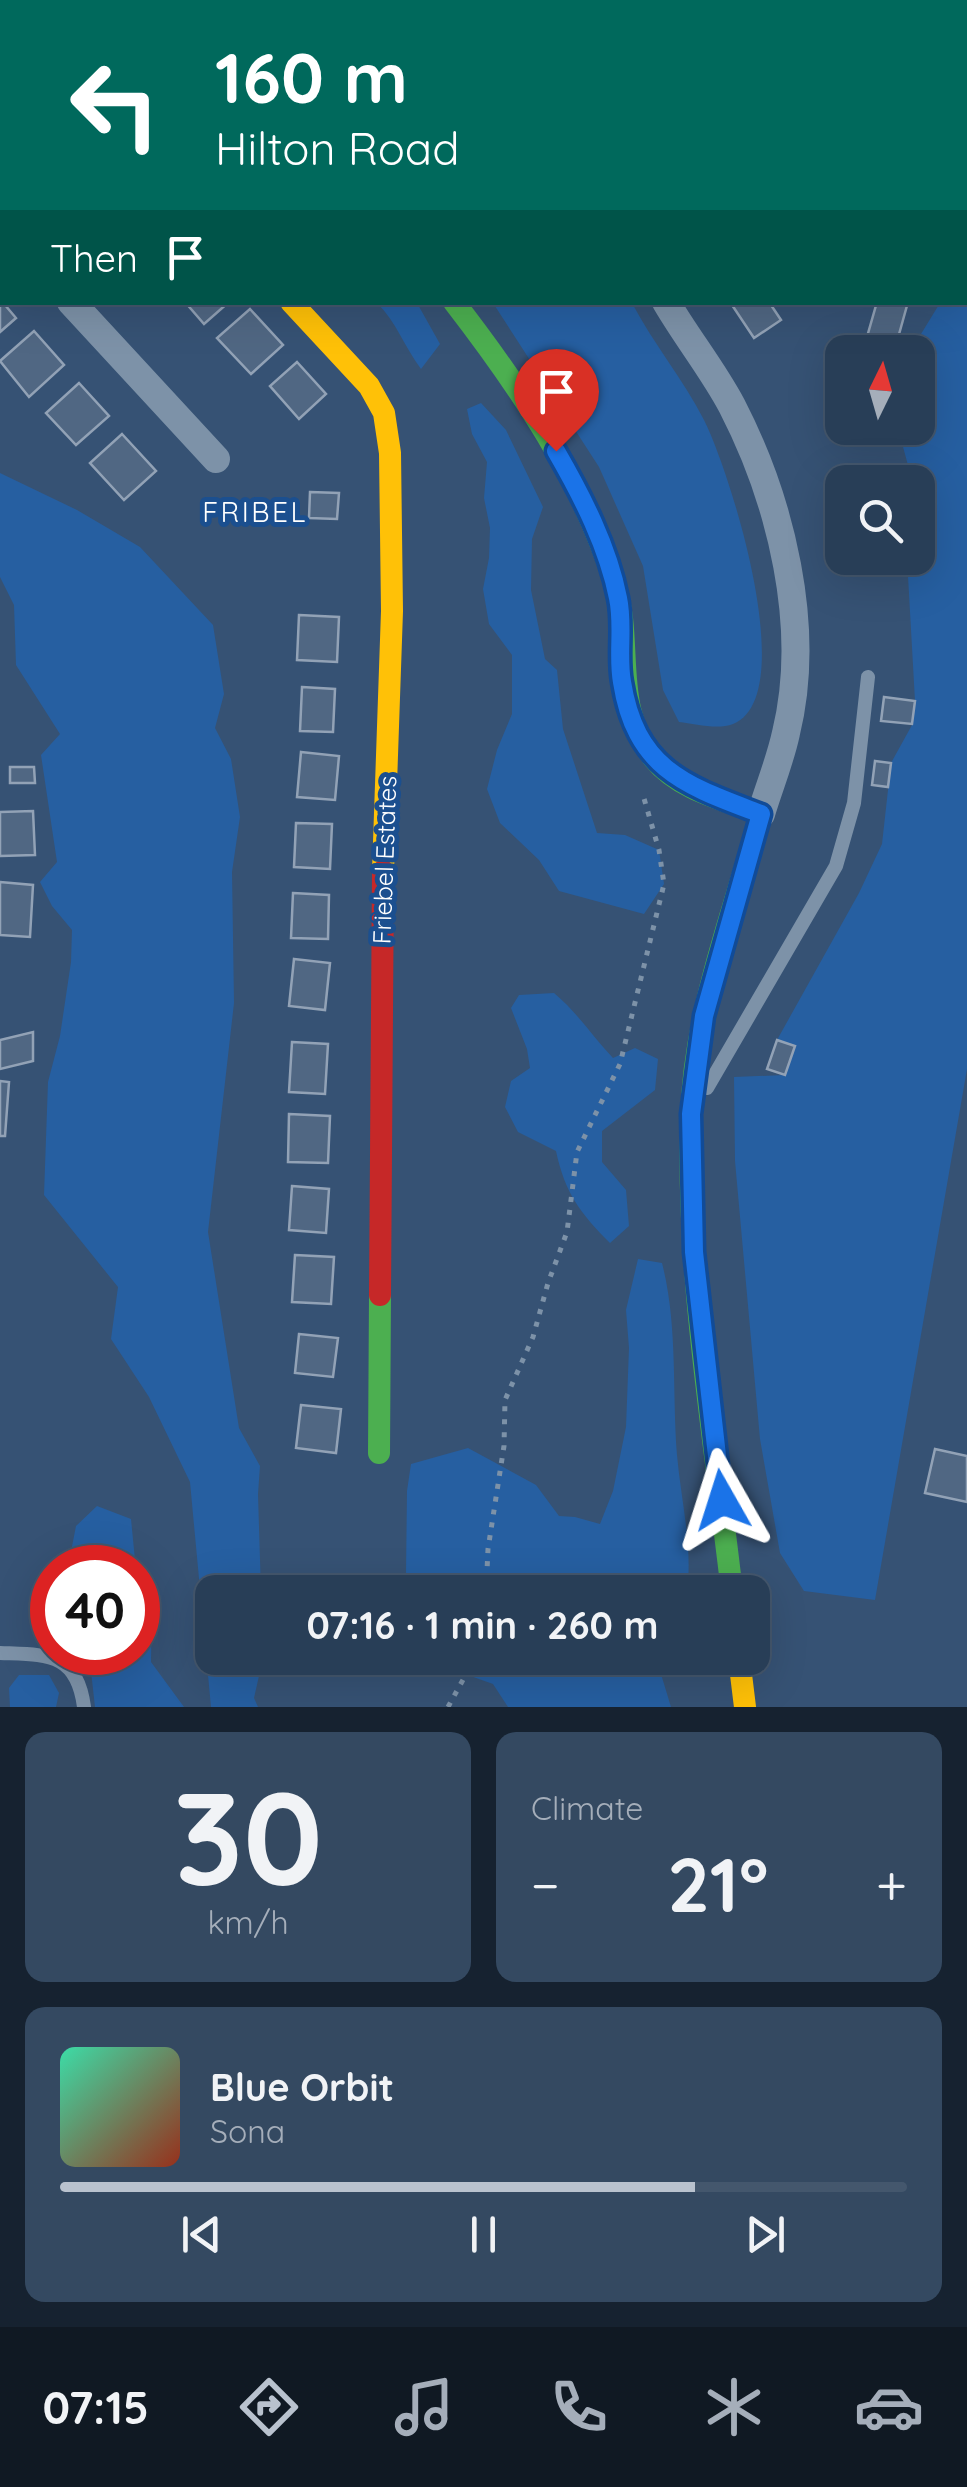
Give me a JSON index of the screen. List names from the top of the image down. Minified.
{"streets":{"street":["Friebel Estates"]},"districts":["FRIBEL"],"north":"top","page":{"turn":["160 m","Hilton Road"],"then":"Then","limit":"40","trip":"07:16 · 1 min · 260 m","tile":[["30","km/h"],"Climate"],"heat":["−","21°","+"],"song":["Blue Orbit","Sona"],"tabs":"07:15"}}
